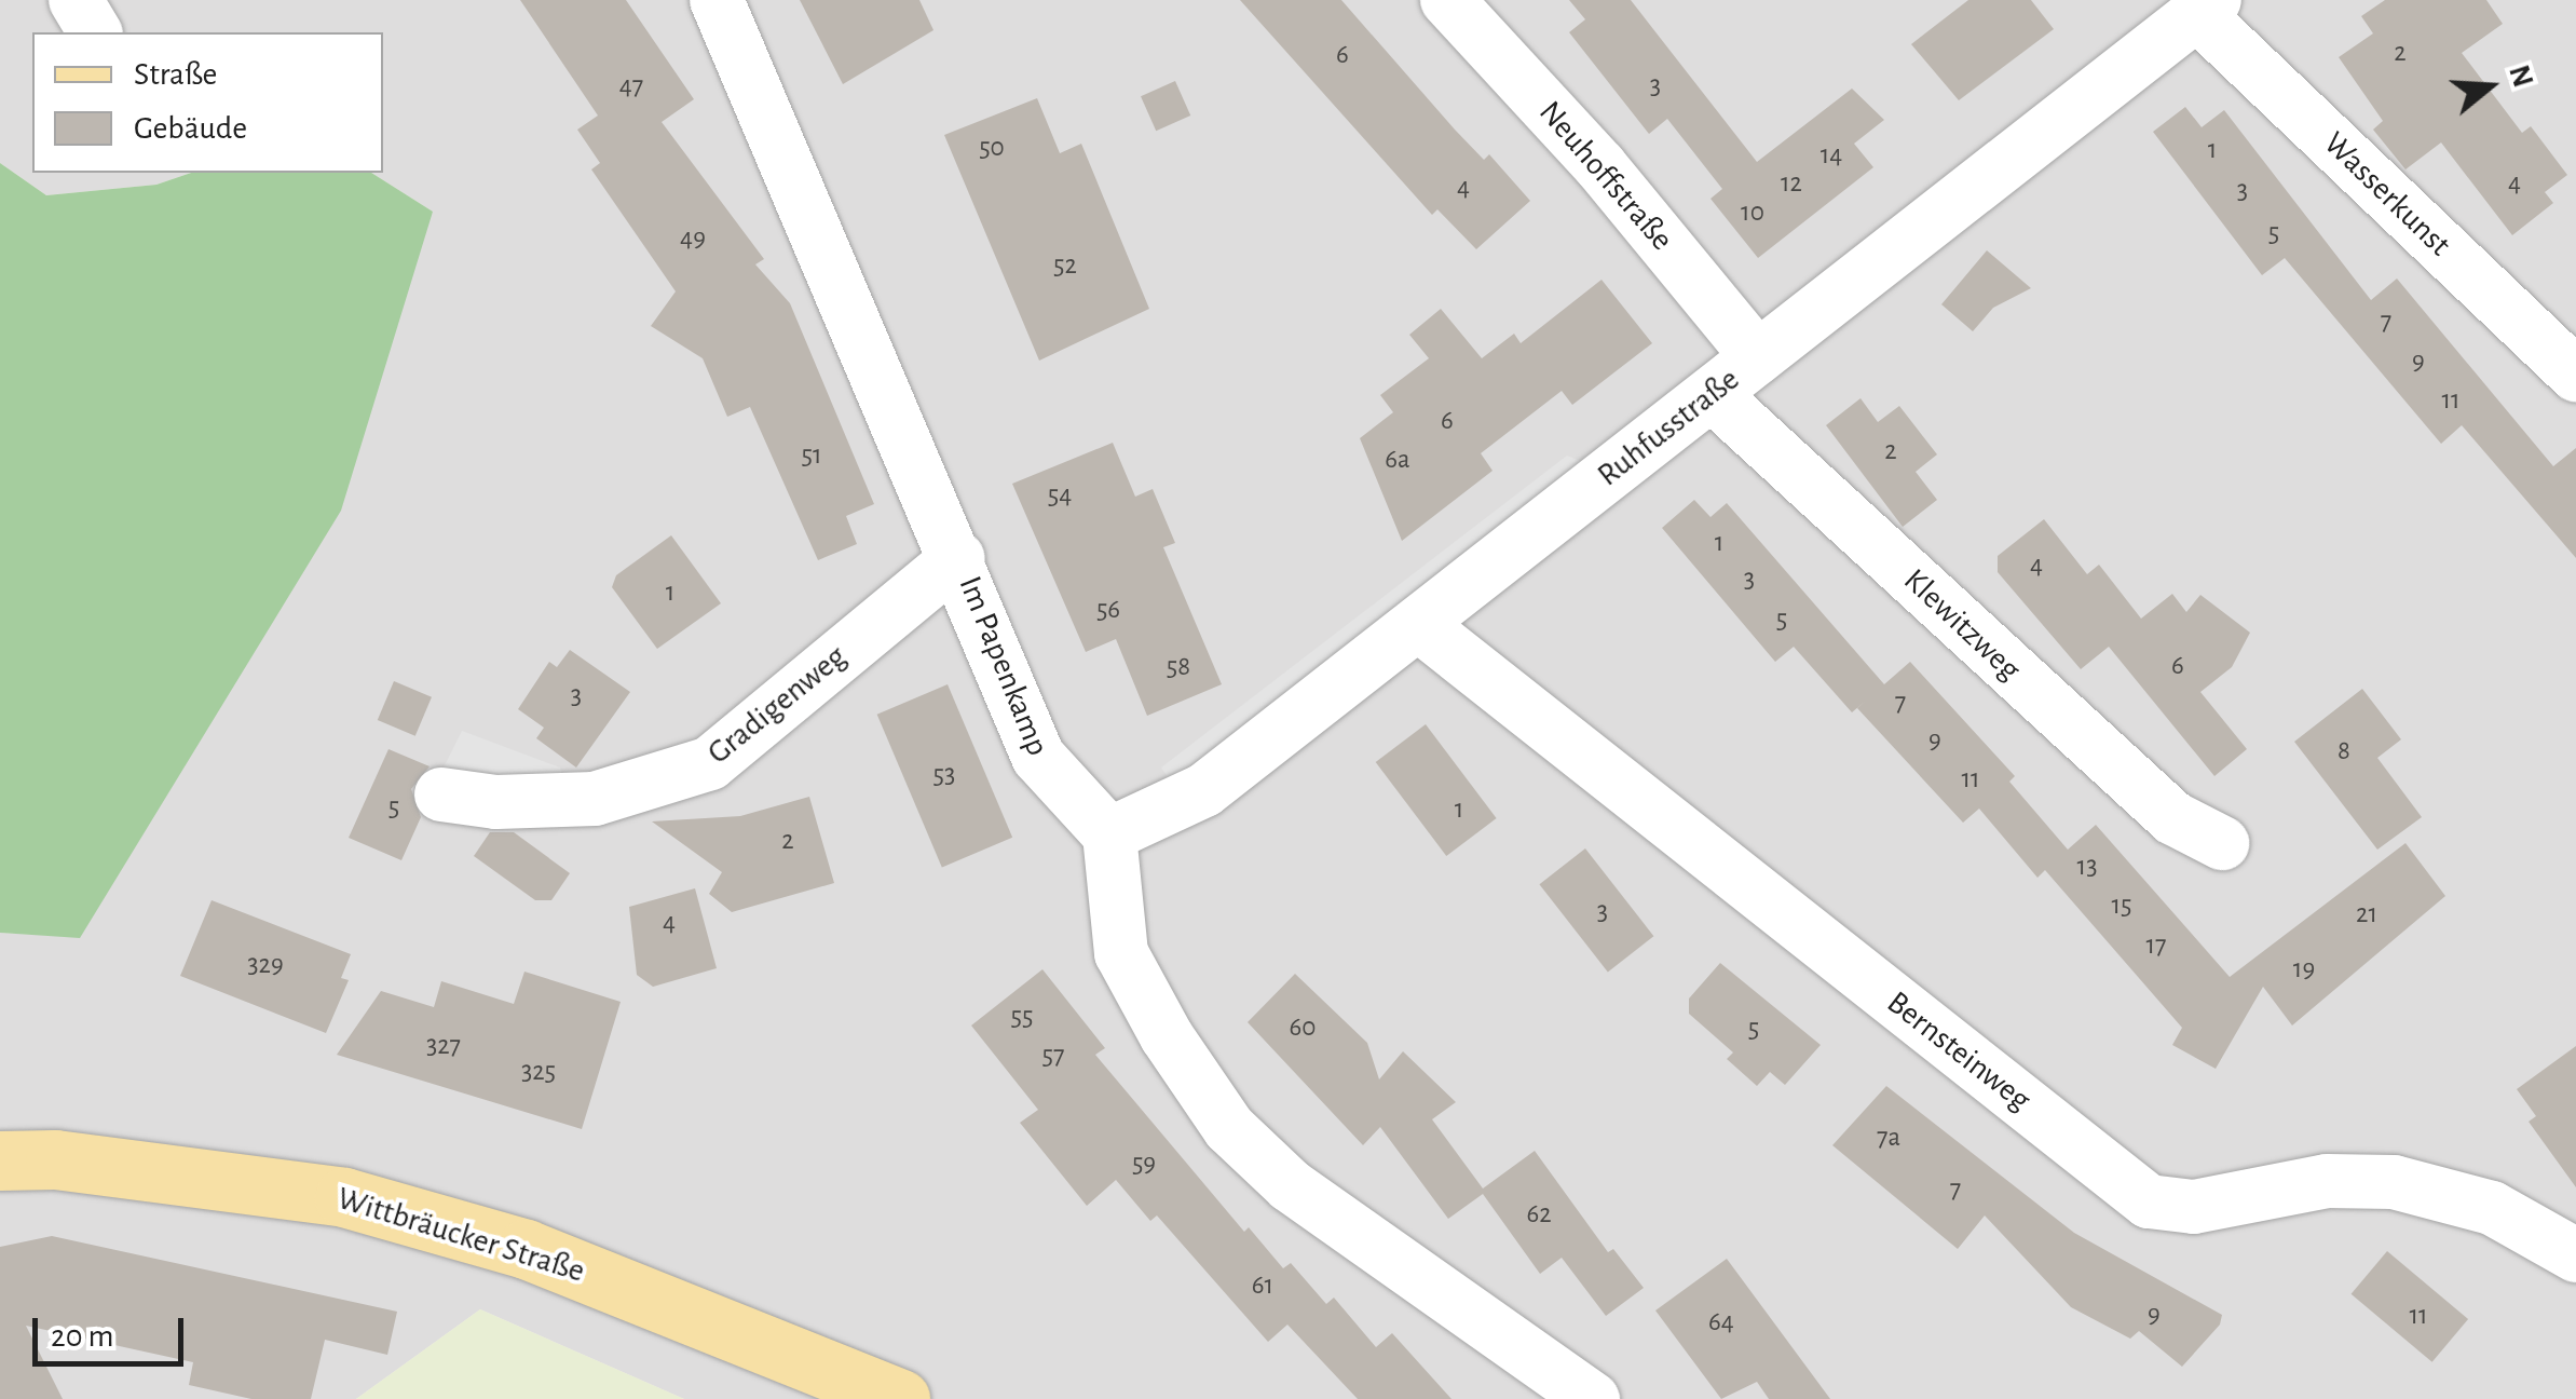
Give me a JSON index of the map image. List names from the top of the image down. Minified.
{"streets":{"main road":["Wittbräucker Straße"],"street":["Neuhoffstraße","Wasserkunst","Ruhfusstraße","Klewitzweg","Im Papenkamp","Gradigenweg","Bernsteinweg"]},"crossings":[["Neuhoffstraße","Ruhfusstraße"],["Wasserkunst","Ruhfusstraße"],["Ruhfusstraße","Klewitzweg"],["Ruhfusstraße","Im Papenkamp"],["Ruhfusstraße","Bernsteinweg"],["Im Papenkamp","Gradigenweg"]],"house_numbers":["2","6","47","3","50","1","14","12","4","4","3","10","5","49","52","7","9","11","6","2","51","6a","54","1","4","3","1","56","5","6","58","3","7","9","8","53","11","5","1","2","13","15","3","21","4","17","329","19","55","60","5","327","57","325","7a","59","7","62","61","9","11","64"],"legend":["Straße","Gebäude"],"scale_bar":"20 m","north":"right"}
